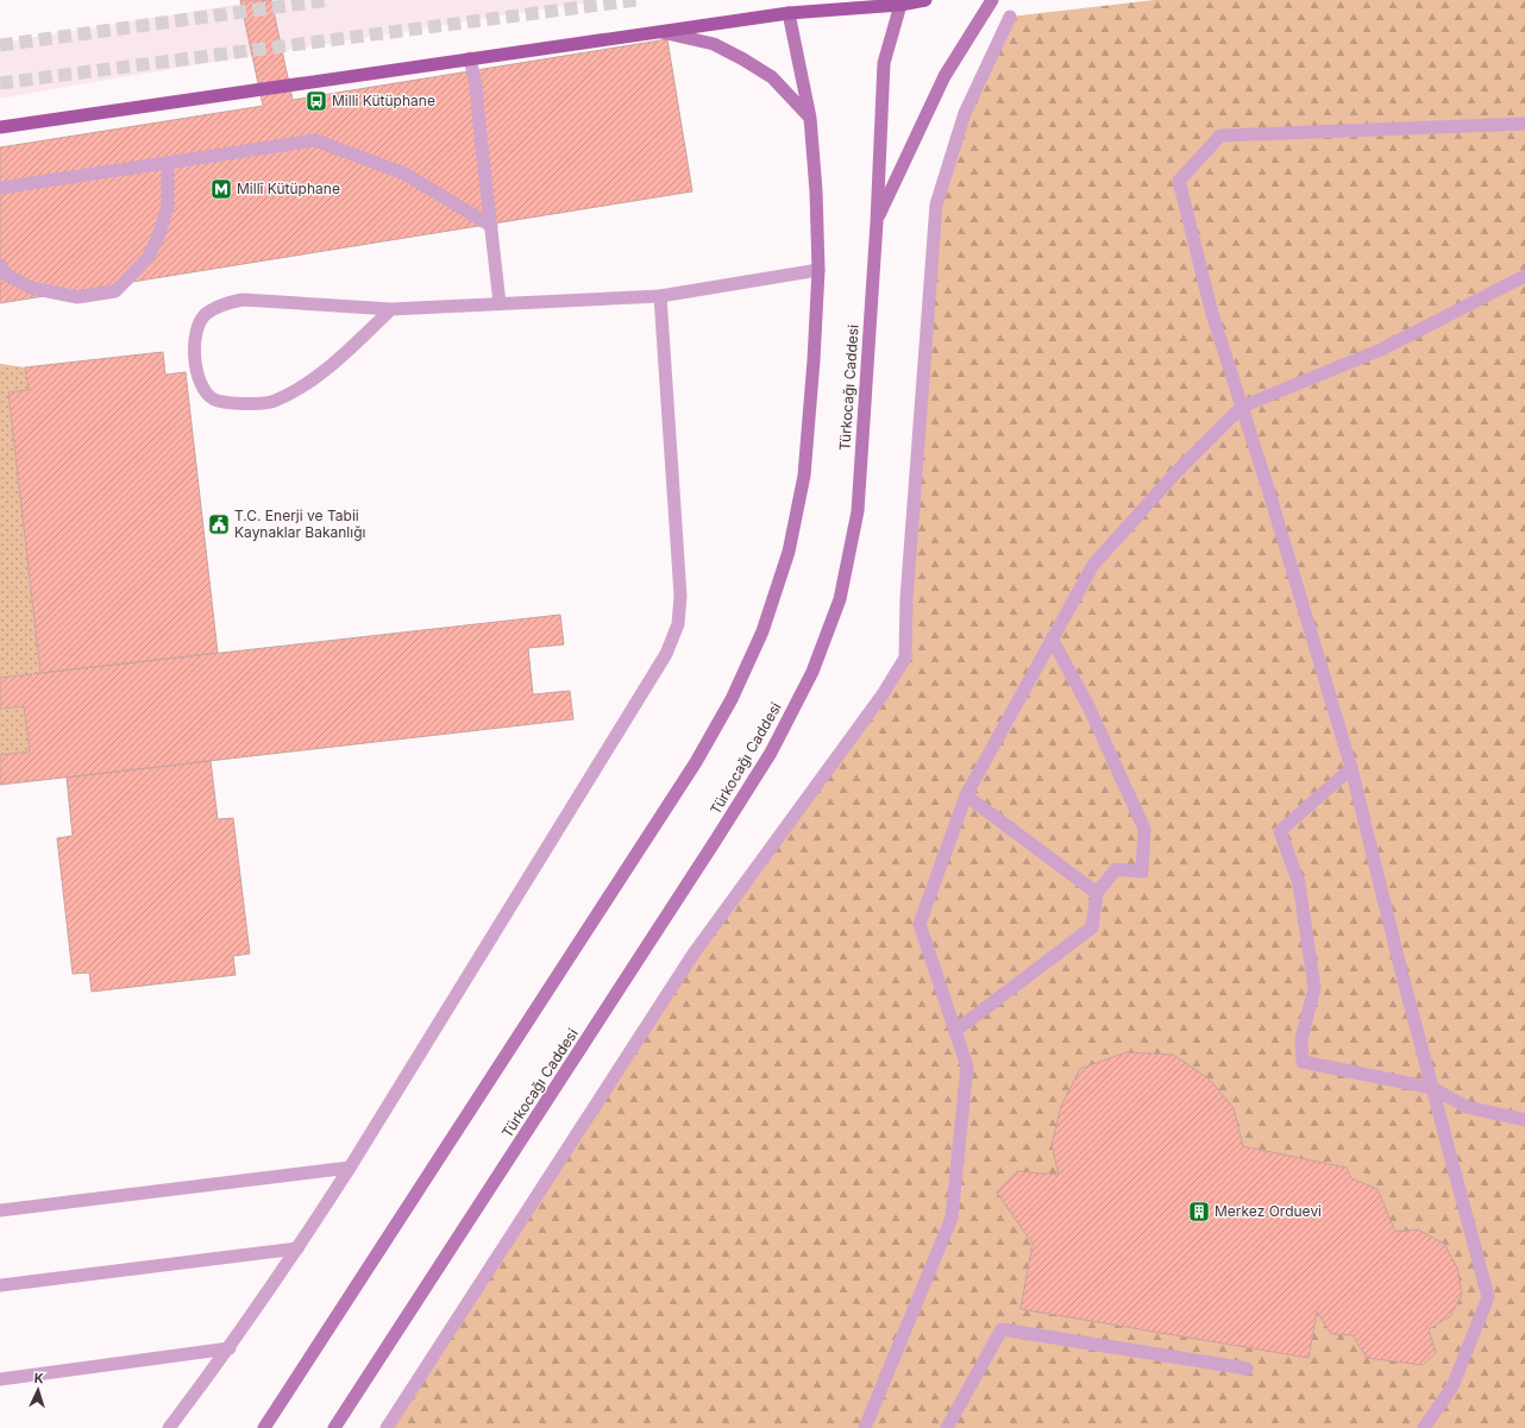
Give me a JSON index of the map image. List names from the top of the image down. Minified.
{"streets":{"main road":["Türkocağı Caddesi"]},"places":{"bus stop":["Milli Kütüphane"],"metro station":["Millî Kütüphane"],"public building":["T.C. Enerji ve Tabii Kaynaklar Bakanlığı"],"building":["Merkez Orduevi"]},"north":"top"}
